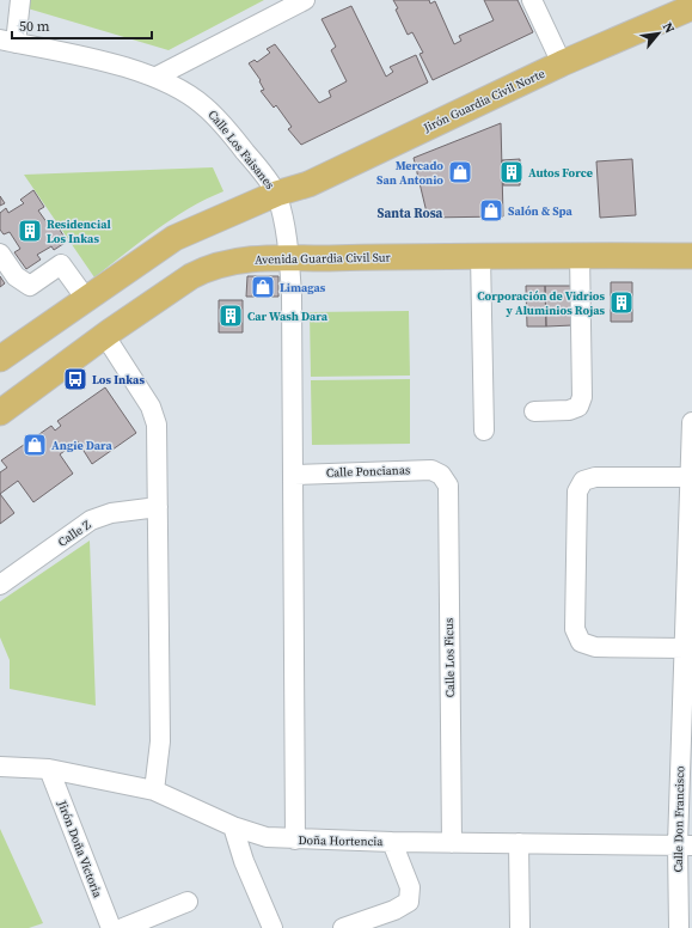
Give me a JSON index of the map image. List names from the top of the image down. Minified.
{"streets":{"main road":["Jirón Guardia Civil Norte","Avenida Guardia Civil Sur"],"street":["Calle Los Faisanes","Calle Poncianas","Calle Z","Calle Los Ficus","Calle Don Francisco","Doña Hortencia","Jirón Doña Victoria"]},"crossings":[["Jirón Guardia Civil Norte","Calle Los Faisanes"],["Calle Poncianas","Calle Los Ficus"],["Calle Los Ficus","Doña Hortencia"],["Calle Don Francisco","Doña Hortencia"],["Doña Hortencia","Jirón Doña Victoria"]],"districts":["Santa Rosa"],"places":{"shop":["Mercado San Antonio","Salón & Spa","Limagas","Angie Dara"],"building":["Autos Force","Residencial Los Inkas","Corporación de Vidrios y Aluminios Rojas","Car Wash Dara"],"bus stop":["Los Inkas"]},"scale_bar":"50 m","north":"top right"}
